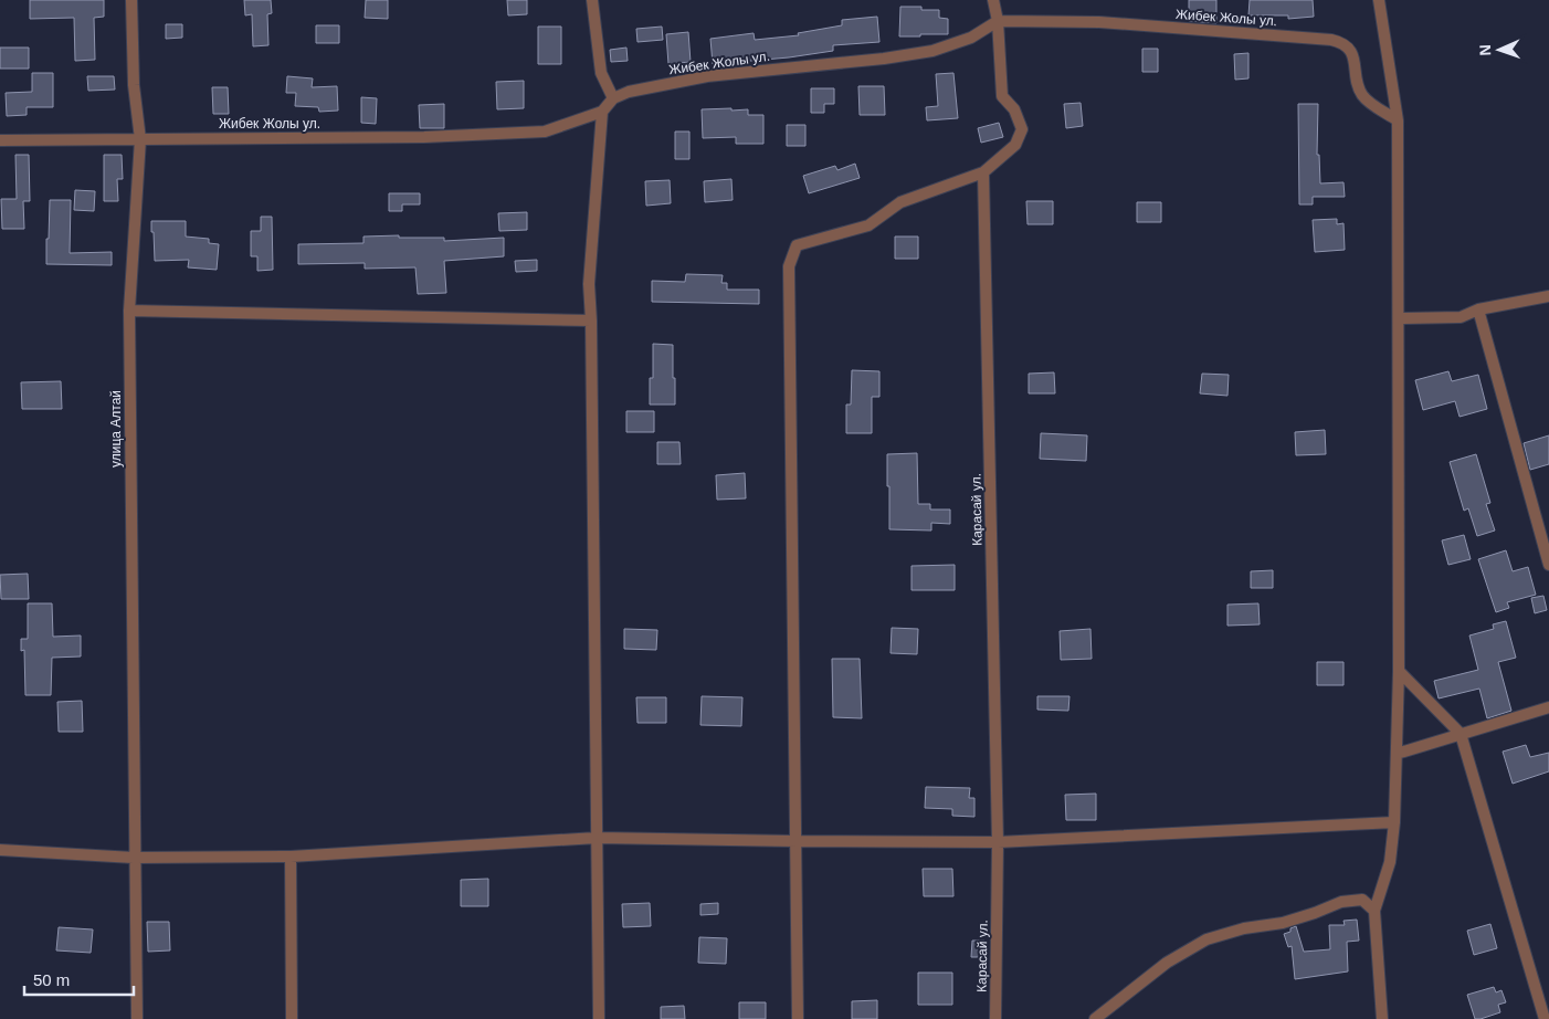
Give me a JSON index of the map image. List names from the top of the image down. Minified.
{"streets":{"street":["Жибек Жолы ул.","улица Алтай","Карасай ул."]},"crossings":[["Жибек Жолы ул.","улица Алтай"]],"scale_bar":"50 m","north":"left"}
